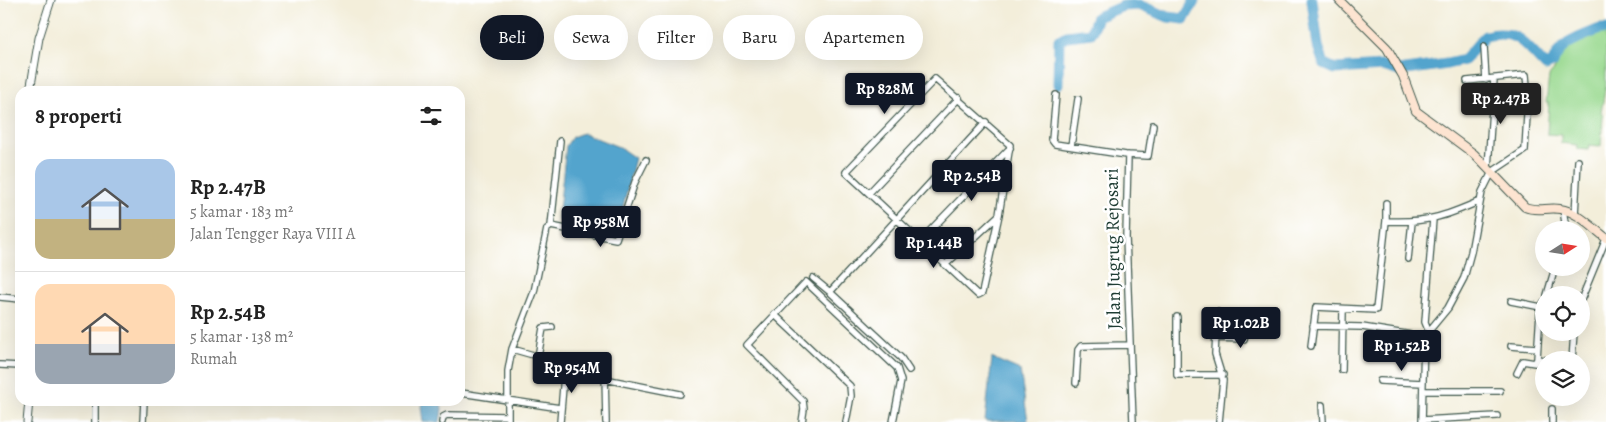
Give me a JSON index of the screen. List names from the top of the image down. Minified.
{"streets":{"street":["Jalan Jugrug Rejosari"]},"north":"right","page":{"chip":["Beli","Sewa","Filter","Baru","Apartemen"],"price":["Rp 828M","Rp 2.47B","Rp 2.54B","Rp 958M","Rp 1.44B","Rp 1.02B","Rp 1.52B","Rp 954M"],"heading":"8 properti","list":[{"name":"Rp 2.47B","note":"5 kamar · 183 m² · Jalan Tengger Raya VIII A"},{"name":"Rp 2.54B","note":"5 kamar · 138 m² · Rumah"}]}}
